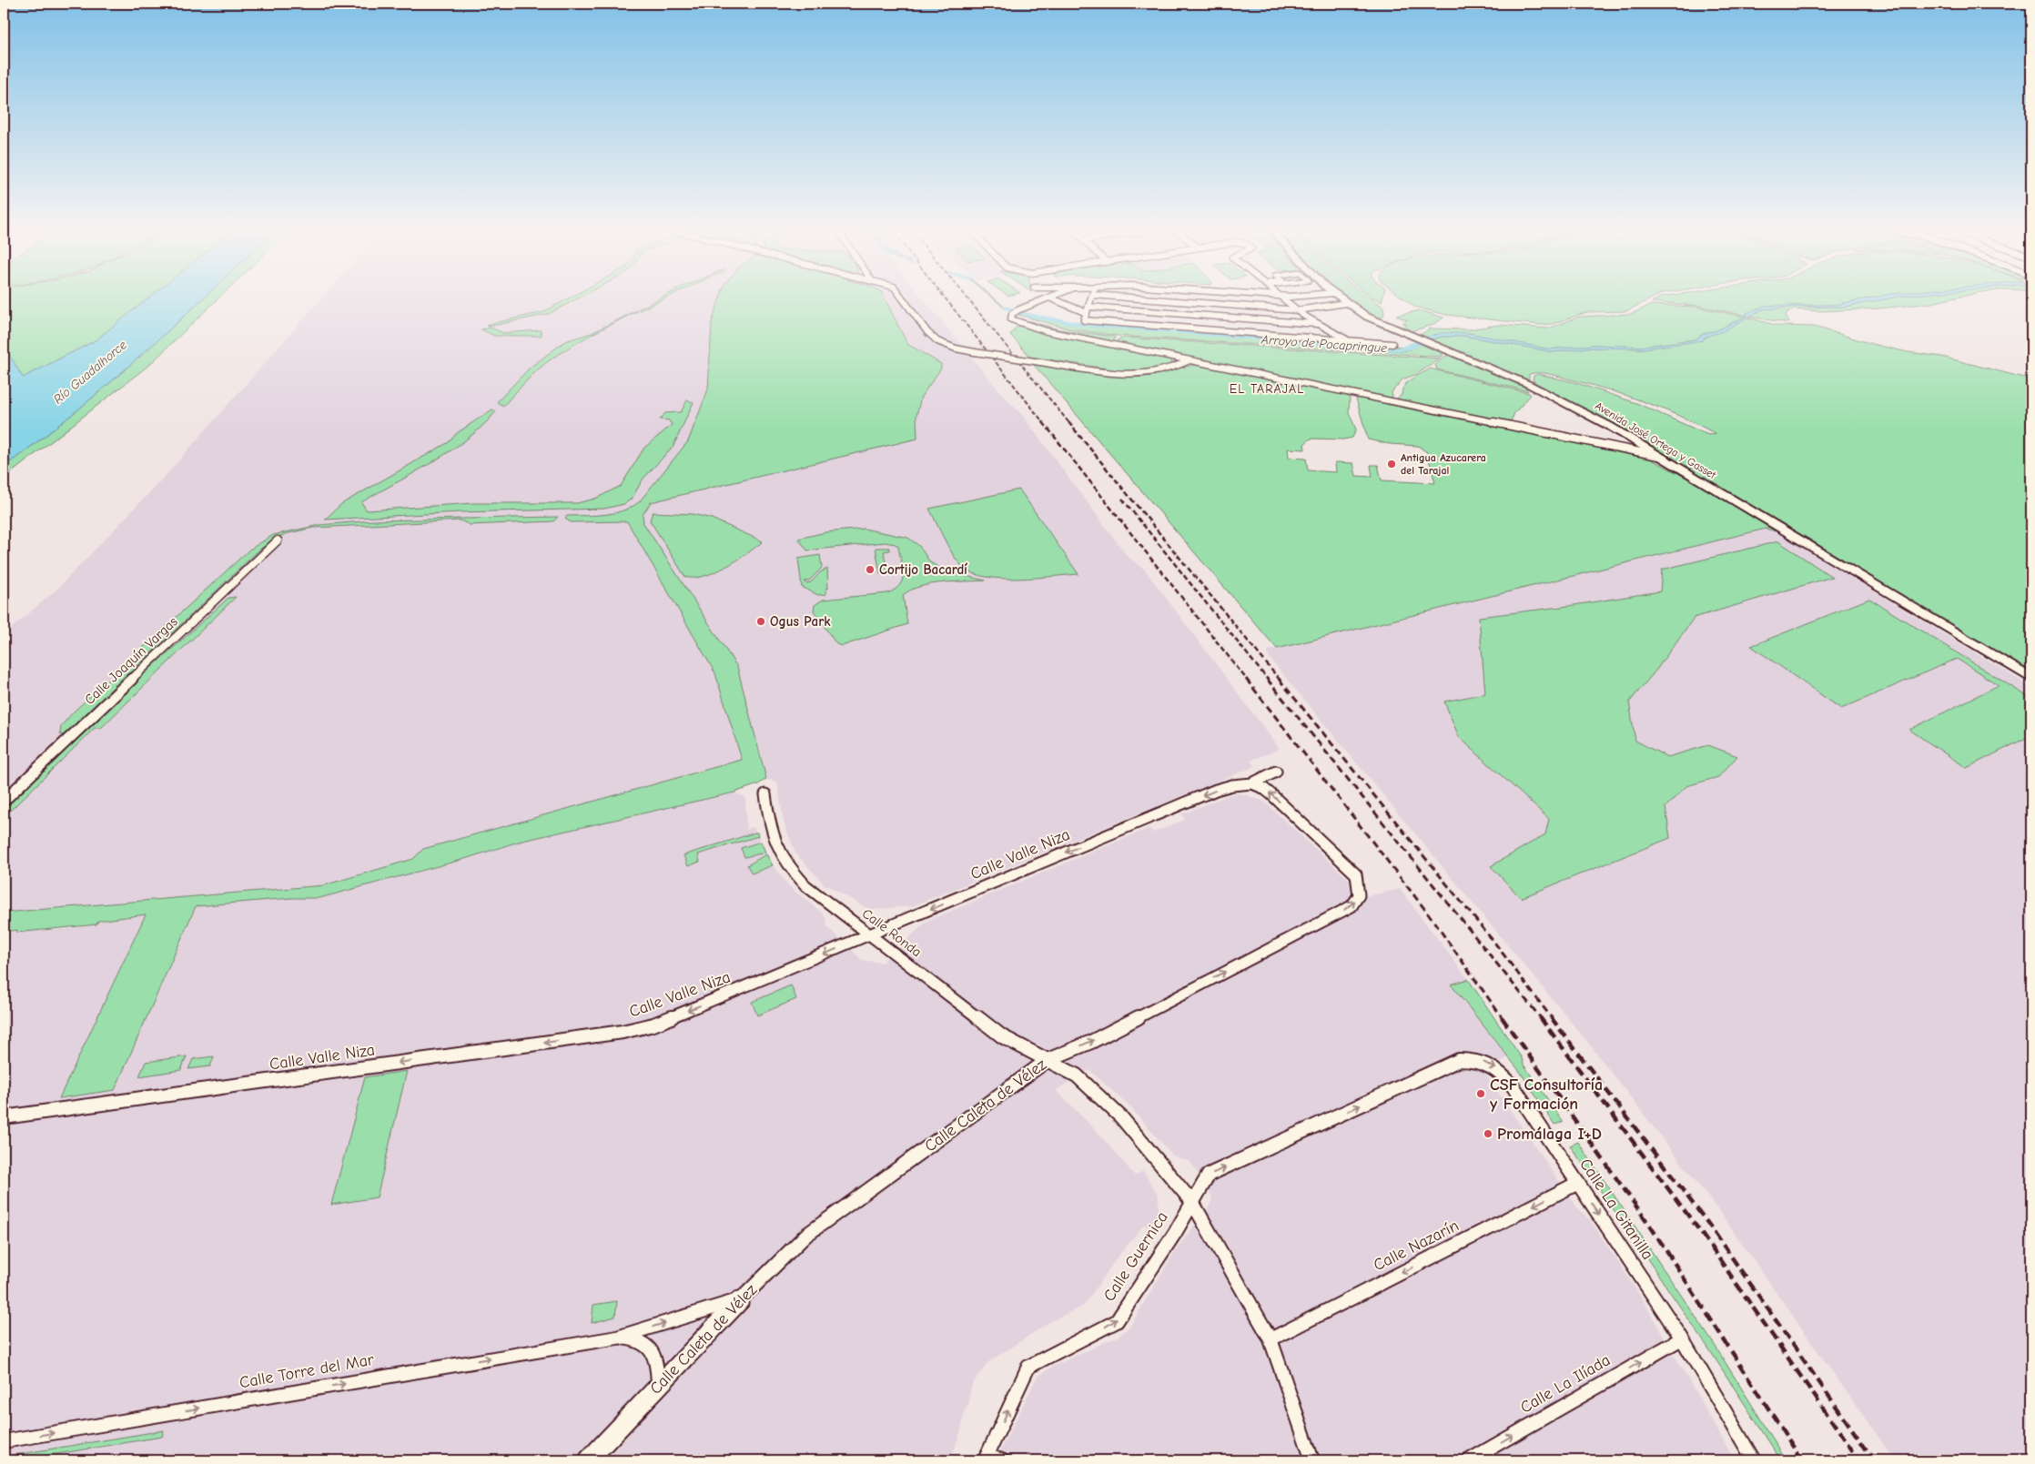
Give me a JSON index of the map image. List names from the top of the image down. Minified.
{"streets":{"main road":["Avenida José Ortega y Gasset"],"street":["Calle Joaquín Vargas","Calle Valle Niza","Calle Ronda","Calle Caleta de Vélez","Calle La Gitanilla","Calle Nazarín","Calle Guernica","Calle Torre del Mar","Calle La Ilíada"]},"crossings":[["Calle Valle Niza","Calle Ronda"],["Calle Valle Niza","Calle Caleta de Vélez"],["Calle Ronda","Calle Caleta de Vélez"],["Calle Ronda","Calle La Gitanilla"],["Calle Ronda","Calle Nazarín"],["Calle Ronda","Calle Guernica"],["Calle Caleta de Vélez","Calle Torre del Mar"],["Calle La Gitanilla","Calle Nazarín"],["Calle La Gitanilla","Calle Guernica"],["Calle La Gitanilla","Calle La Ilíada"]],"one_way":["Calle Valle Niza","Calle Nazarín","Calle Guernica","Calle Torre del Mar","Calle La Ilíada"],"districts":["EL TARAJAL"],"water":["Arroyo de Pocapringue","Río Guadalhorce"],"places":["Antigua Azucarera del Tarajal","Cortijo Bacardí","Ogus Park","CSF Consultoría y Formación","Promálaga I+D"]}
